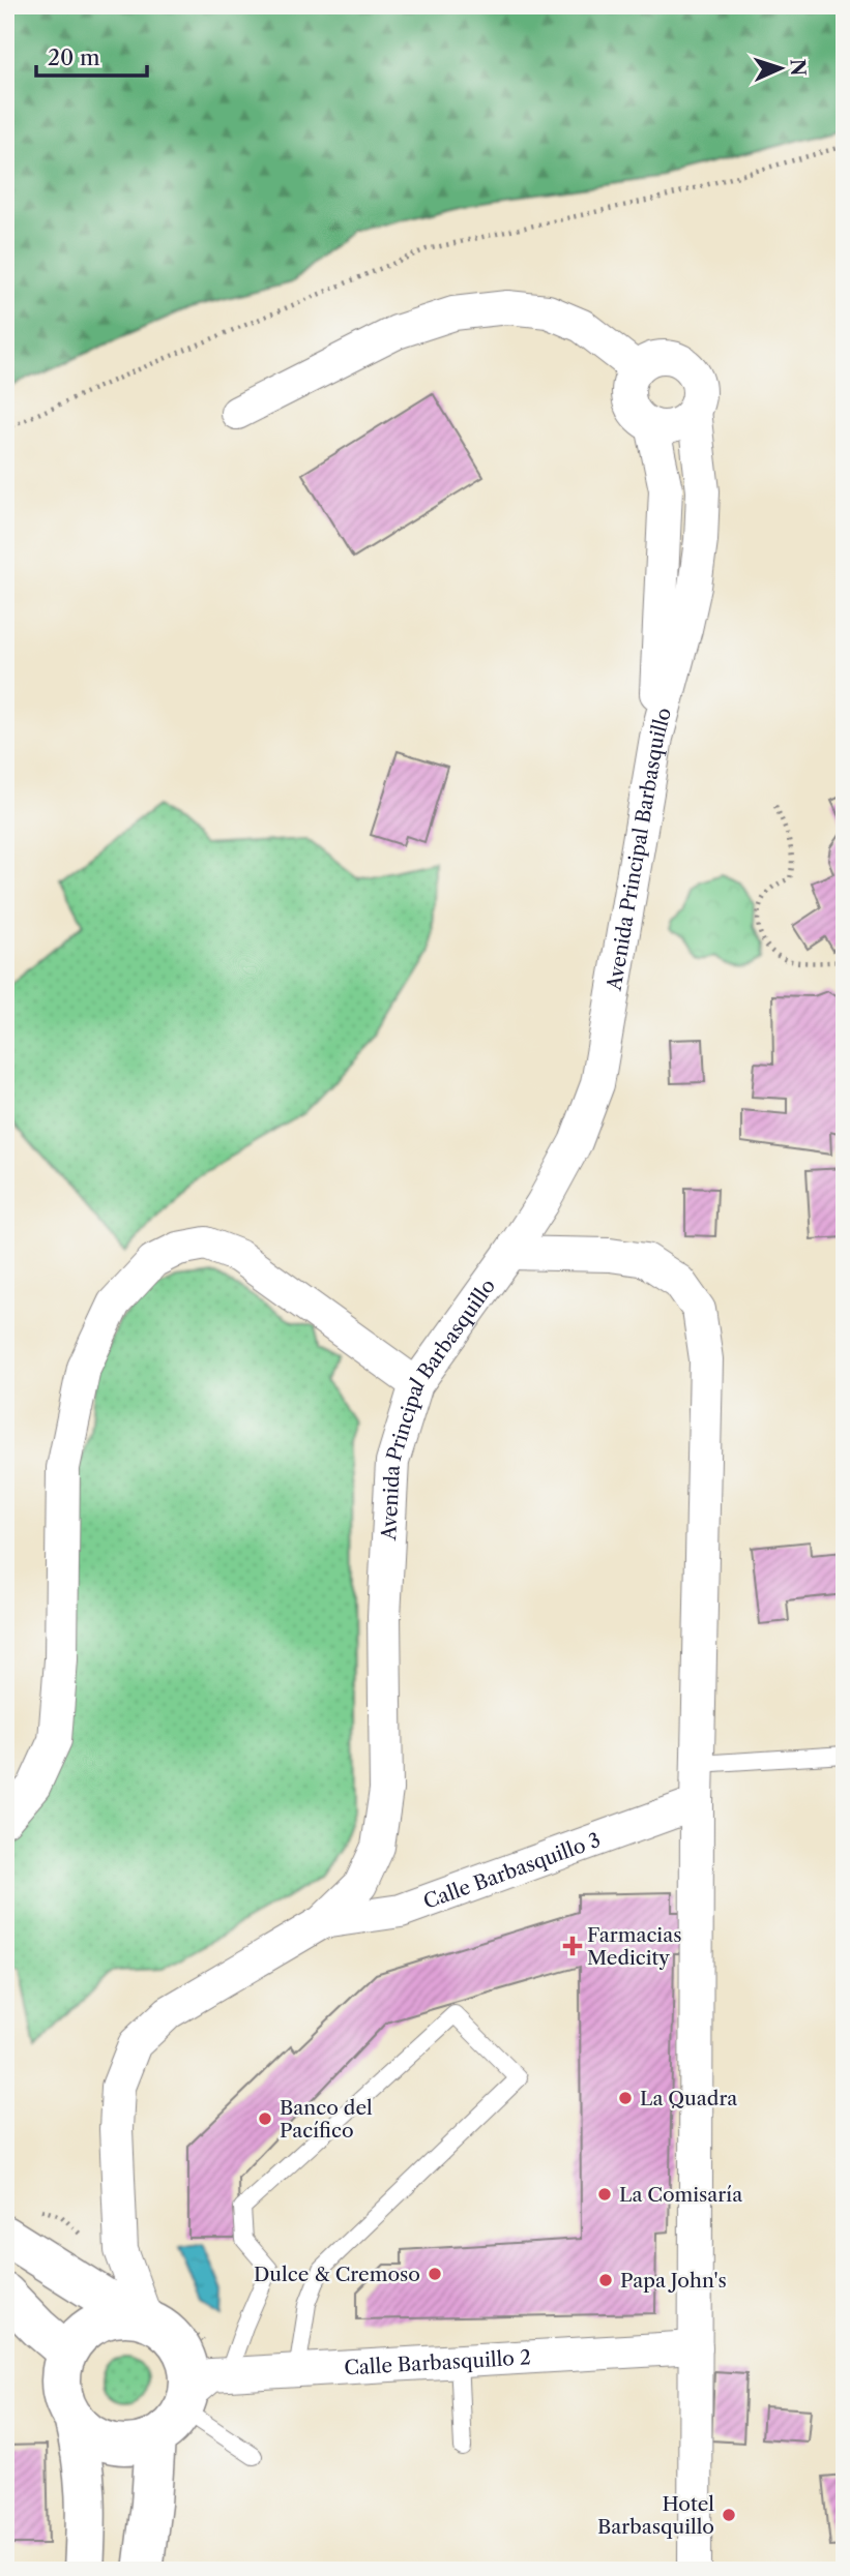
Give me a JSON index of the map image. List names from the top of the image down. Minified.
{"streets":{"street":["Avenida Principal Barbasquillo","Calle Barbasquillo 3","Calle Barbasquillo 2"]},"crossings":[["Avenida Principal Barbasquillo","Calle Barbasquillo 3"],["Avenida Principal Barbasquillo","Calle Barbasquillo 2"]],"places":{"health":["Farmacias Medicity"],"other":["La Quadra","Banco del Pacífico","La Comisaría","Dulce & Cremoso","Papa John's","Hotel Barbasquillo"]},"scale_bar":"20 m","north":"right"}
